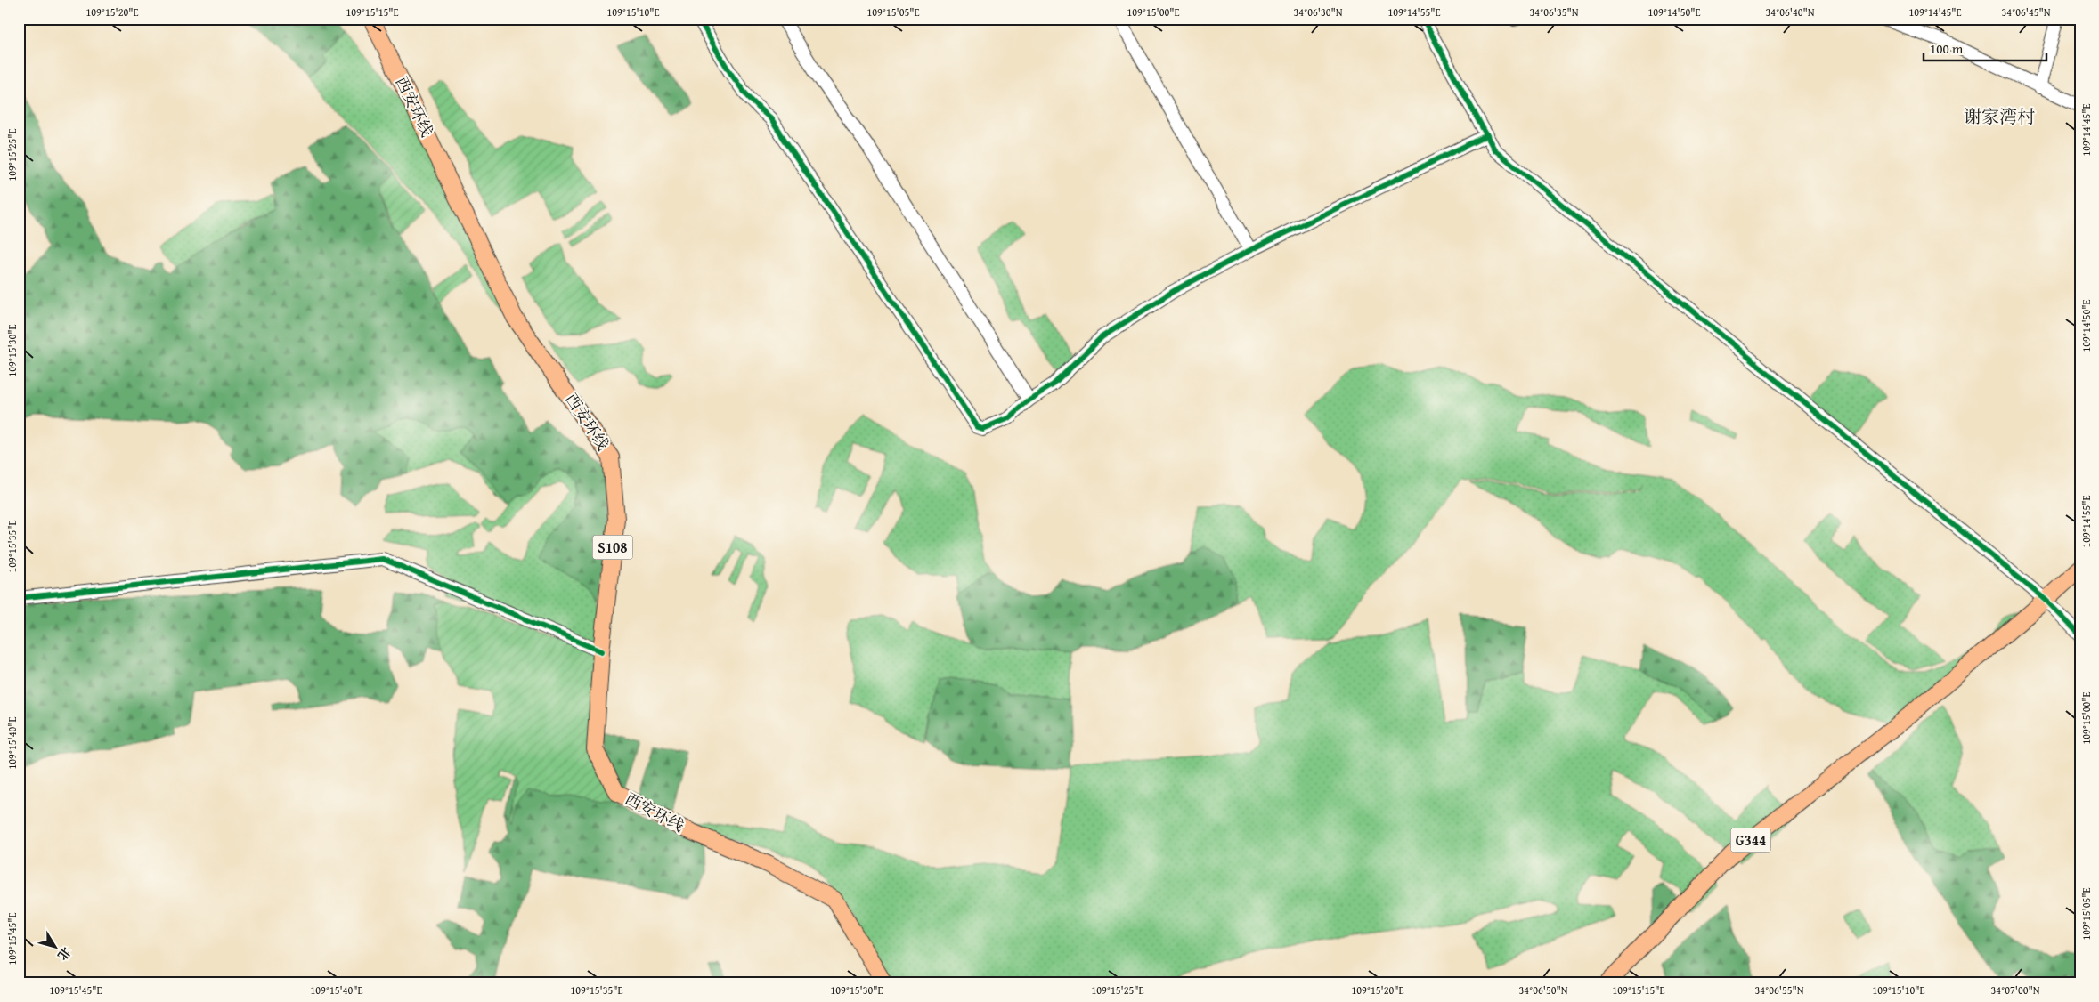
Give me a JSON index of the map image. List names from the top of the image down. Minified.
{"streets":{"main road":["西安环线","S108","G344"]},"districts":["谢家湾村"],"scale_bar":"100 m","north":"bottom right","coordinates":["109°15'20\"E","109°15'15\"E","109°15'10\"E","109°15'05\"E","109°15'00\"E","34°06'30\"N","109°14'55\"E","34°06'35\"N","109°14'50\"E","34°06'40\"N","109°14'45\"E","34°06'45\"N","109°15'25\"E","109°15'30\"E","109°15'35\"E","109°15'40\"E","109°15'45\"E","34°06'50\"N","34°06'55\"N","34°07'00\"N"]}
